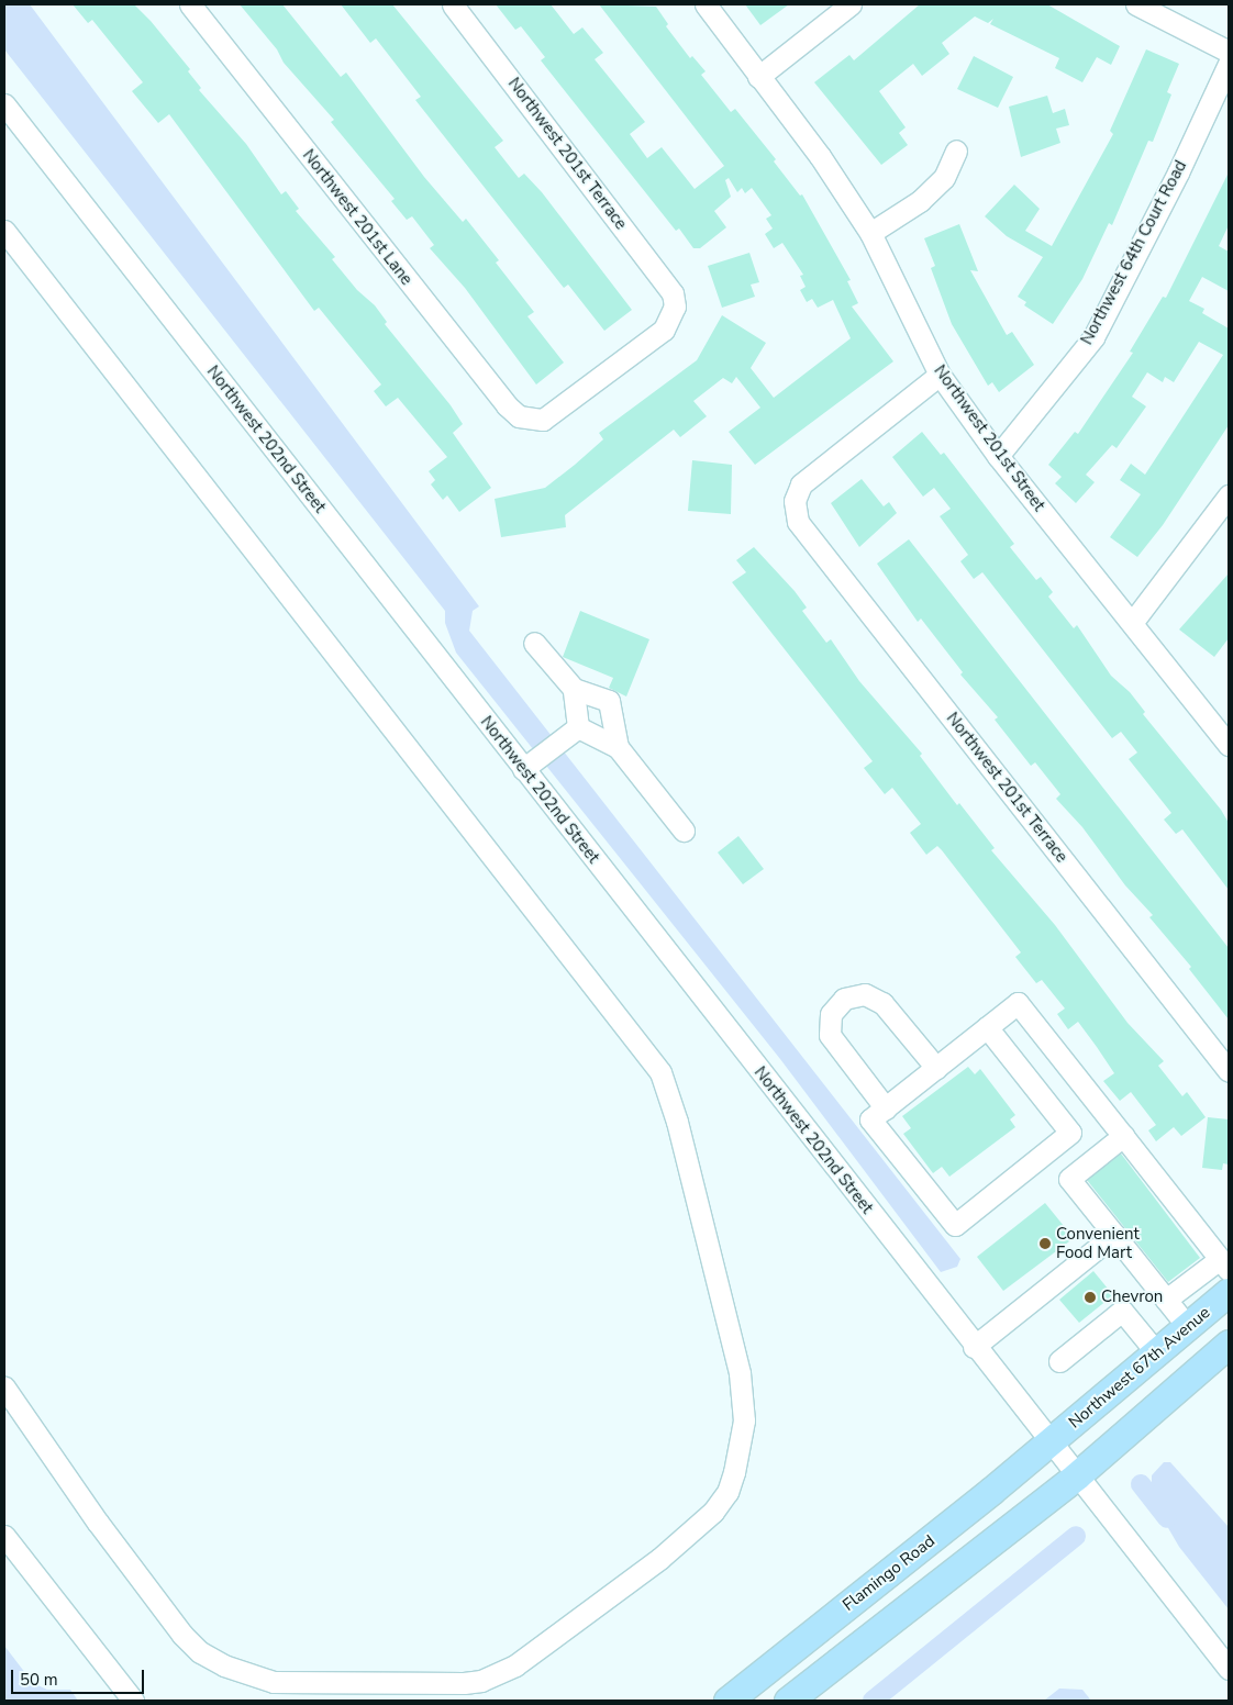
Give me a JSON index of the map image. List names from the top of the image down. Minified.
{"streets":{"main road":["Northwest 67th Avenue","Flamingo Road"],"street":["Northwest 201st Terrace","Northwest 201st Lane","Northwest 64th Court Road","Northwest 201st Street","Northwest 202nd Street"]},"crossings":[["Northwest 201st Terrace","Northwest 201st Lane"],["Northwest 201st Terrace","Northwest 201st Street"],["Northwest 64th Court Road","Northwest 201st Street"],["Northwest 202nd Street","Northwest 67th Avenue"],["Northwest 202nd Street","Flamingo Road"],["Northwest 67th Avenue","Flamingo Road"]],"places":["Convenient Food Mart","Chevron"],"scale_bar":"50 m"}
